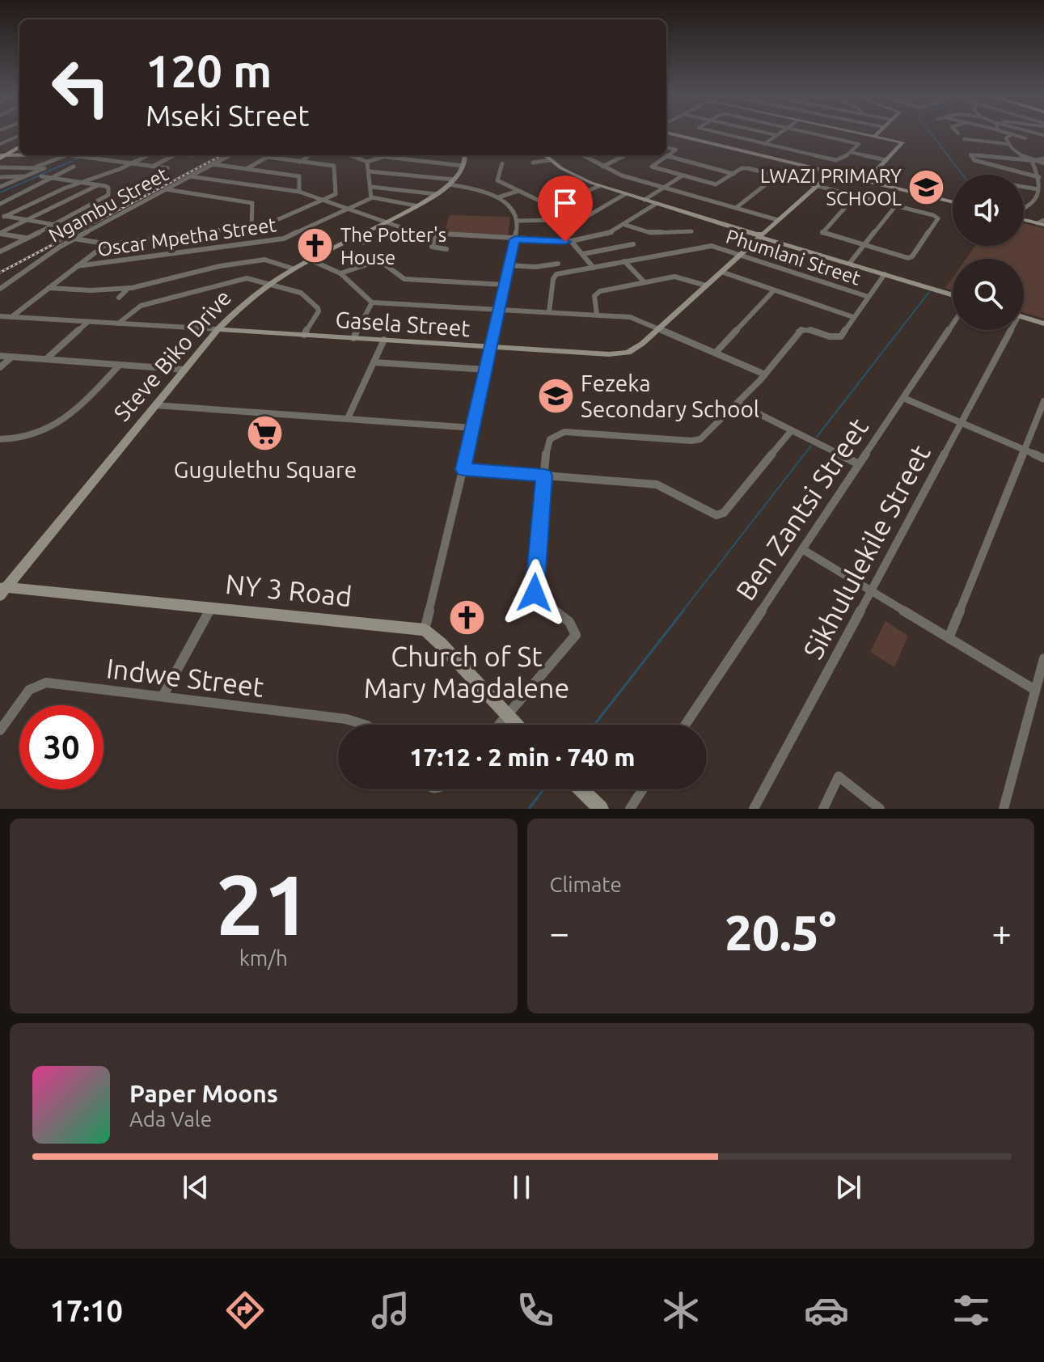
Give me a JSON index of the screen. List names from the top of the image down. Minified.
{"streets":{"street":["Ngambu Street","Oscar Mpetha Street","Phumlani Street","Gasela Street","Steve Biko Drive","Ben Zantsi Street","Sikhululekile Street","NY 3 Road","Indwe Street"]},"crossings":[["Phumlani Street","Gasela Street"],["Gasela Street","Steve Biko Drive"],["Steve Biko Drive","NY 3 Road"]],"places":{"school or university":["LWAZI PRIMARY SCHOOL","Fezeka Secondary School"],"church":["The Potter's House","Church of St Mary Magdalene"],"supermarket":["Gugulethu Square"]},"page":{"turn":["120 m","Mseki Street"],"limit":"30","trip":"17:12 · 2 min · 740 m","tile":[["21","km/h"],"Climate"],"heat":["−","20.5°","+"],"song":["Paper Moons","Ada Vale"],"tabs":"17:10"}}
